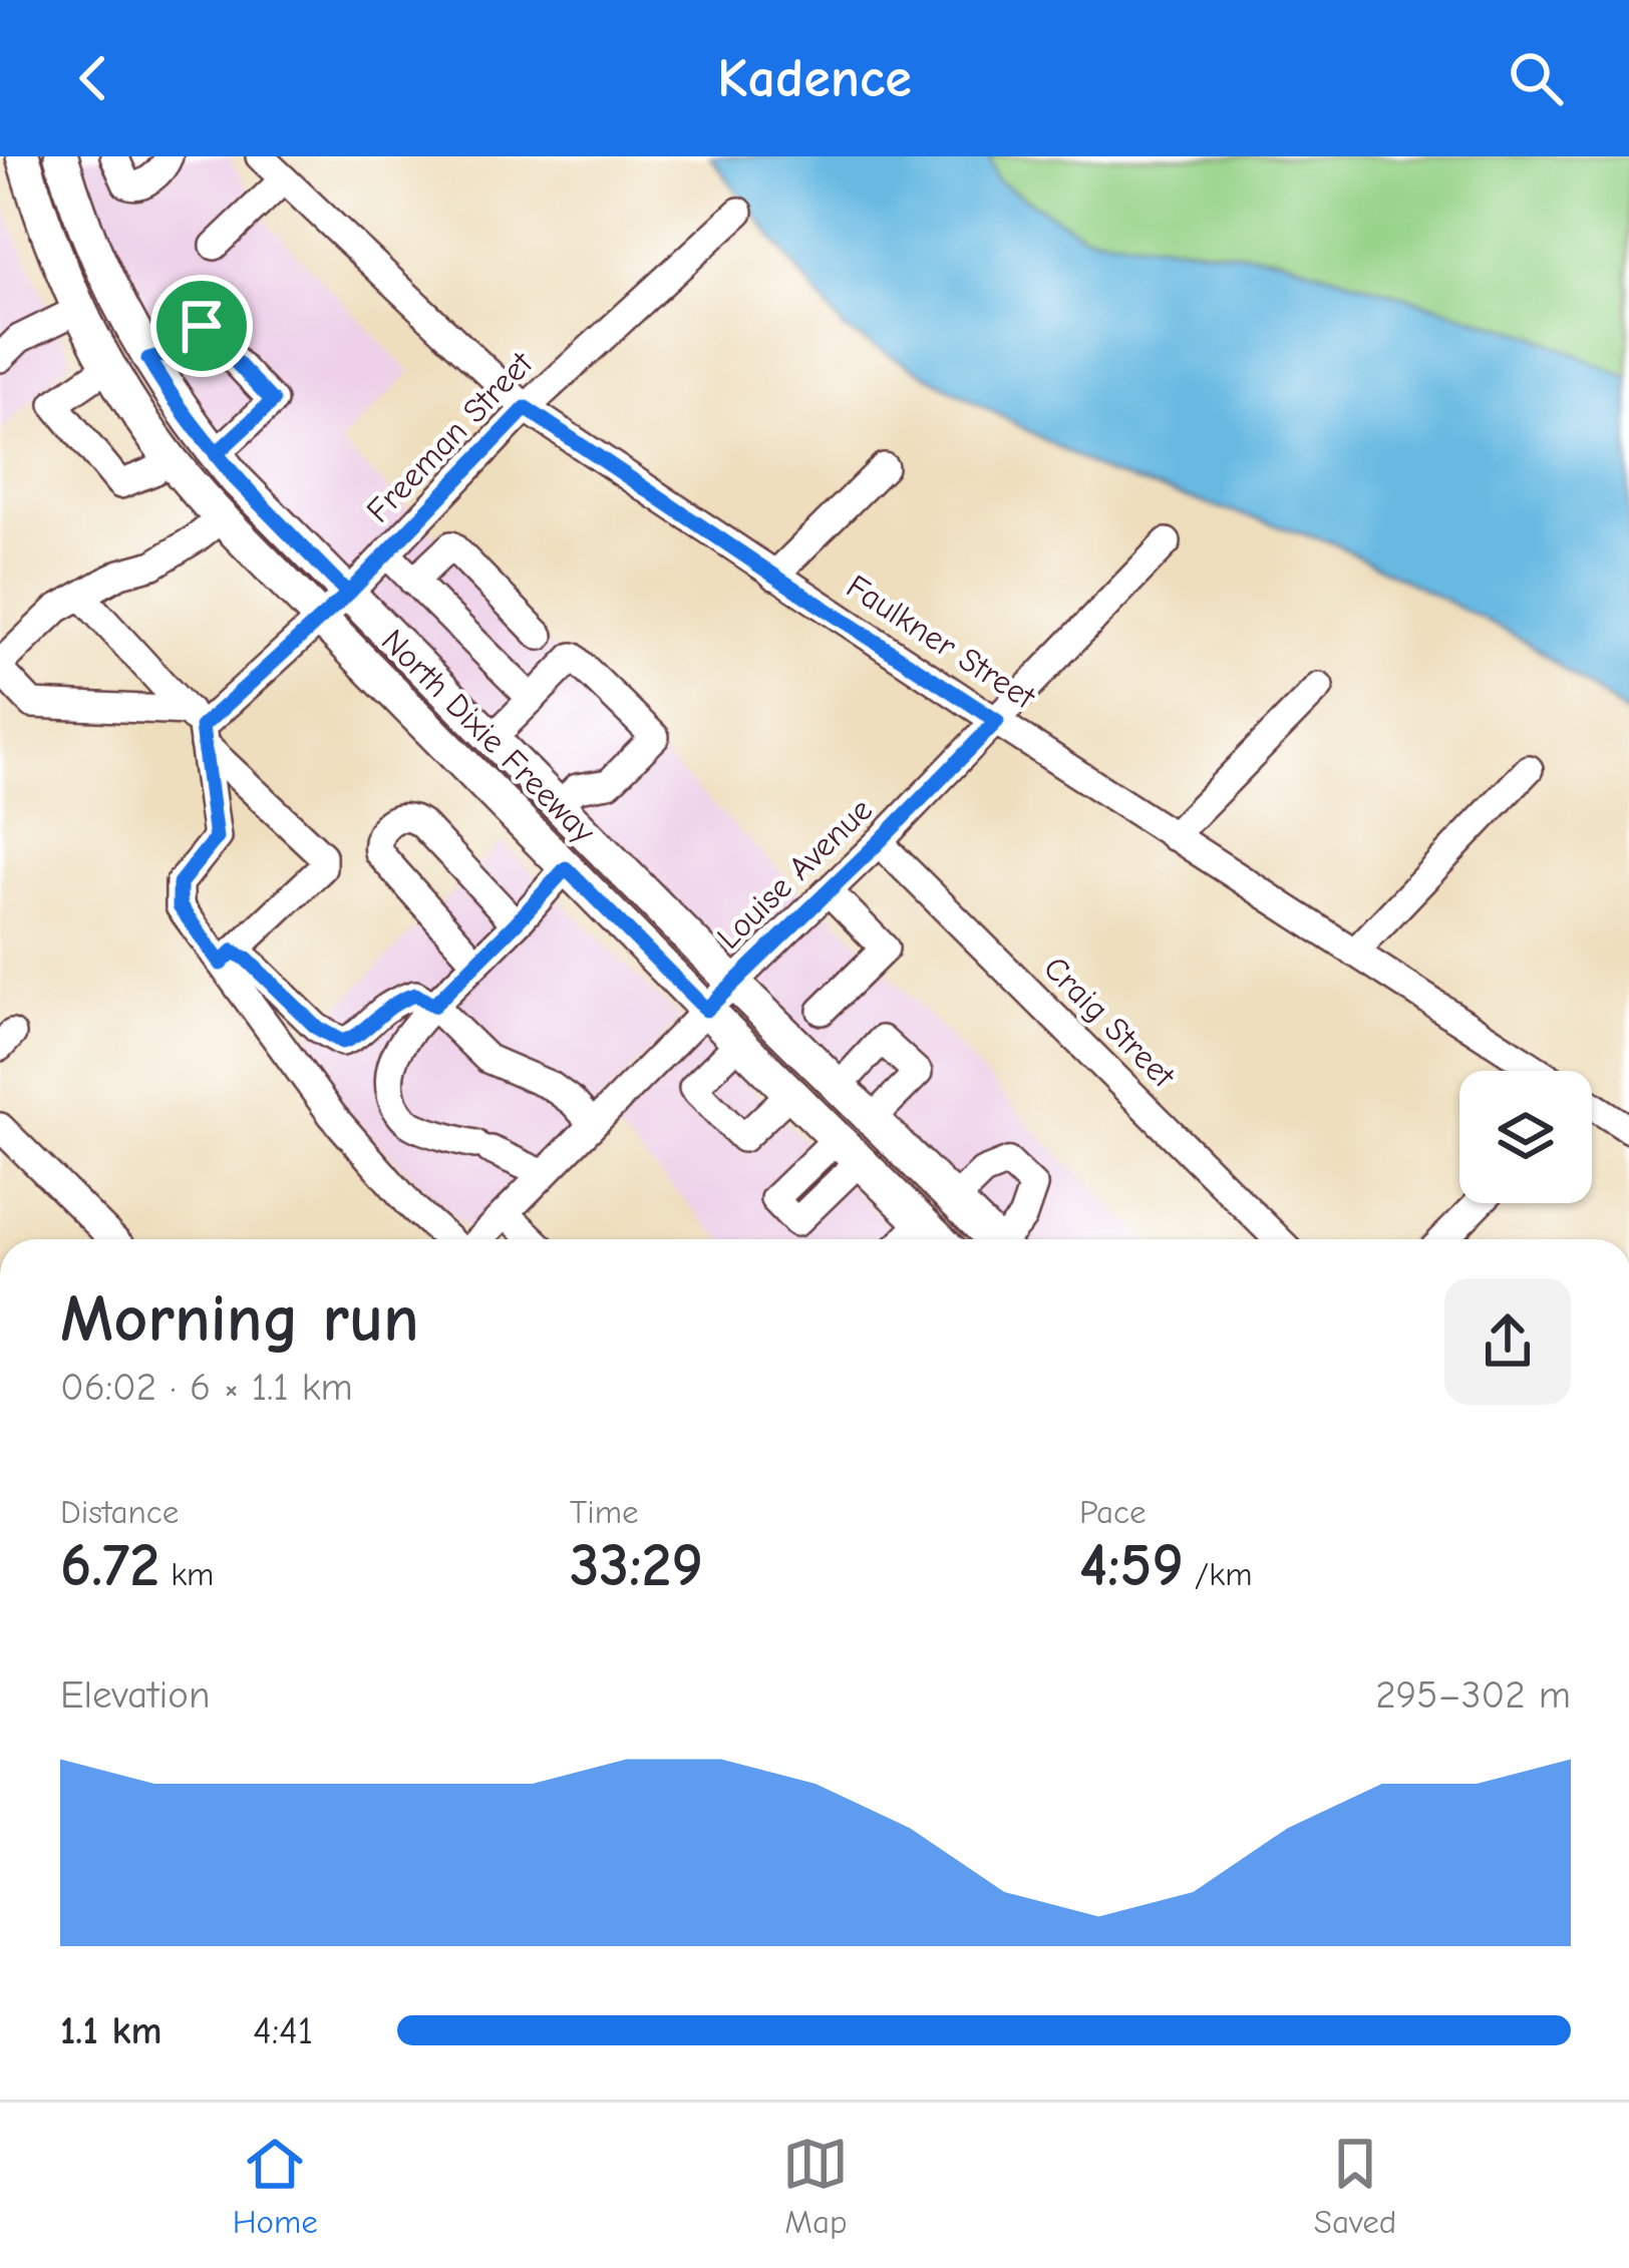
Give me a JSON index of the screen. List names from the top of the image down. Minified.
{"streets":{"main road":["North Dixie Freeway"],"street":["Freeman Street","Faulkner Street","Louise Avenue","Craig Street"]},"crossings":[["Freeman Street","Faulkner Street"],["Freeman Street","North Dixie Freeway"],["Faulkner Street","Louise Avenue"],["North Dixie Freeway","Louise Avenue"],["Louise Avenue","Craig Street"]],"page":{"header":"Kadence","heading":["Morning run","06:02 · 6 × 1.1 km"],"stats":[["Distance","6.72 km"],["Time","33:29"],["Pace","4:59 /km"]],"chart":["Elevation","295–302 m"],"list":[{"name":"1.1 km","note":"4:41"}],"tabs":["Home","Map","Saved"]}}
